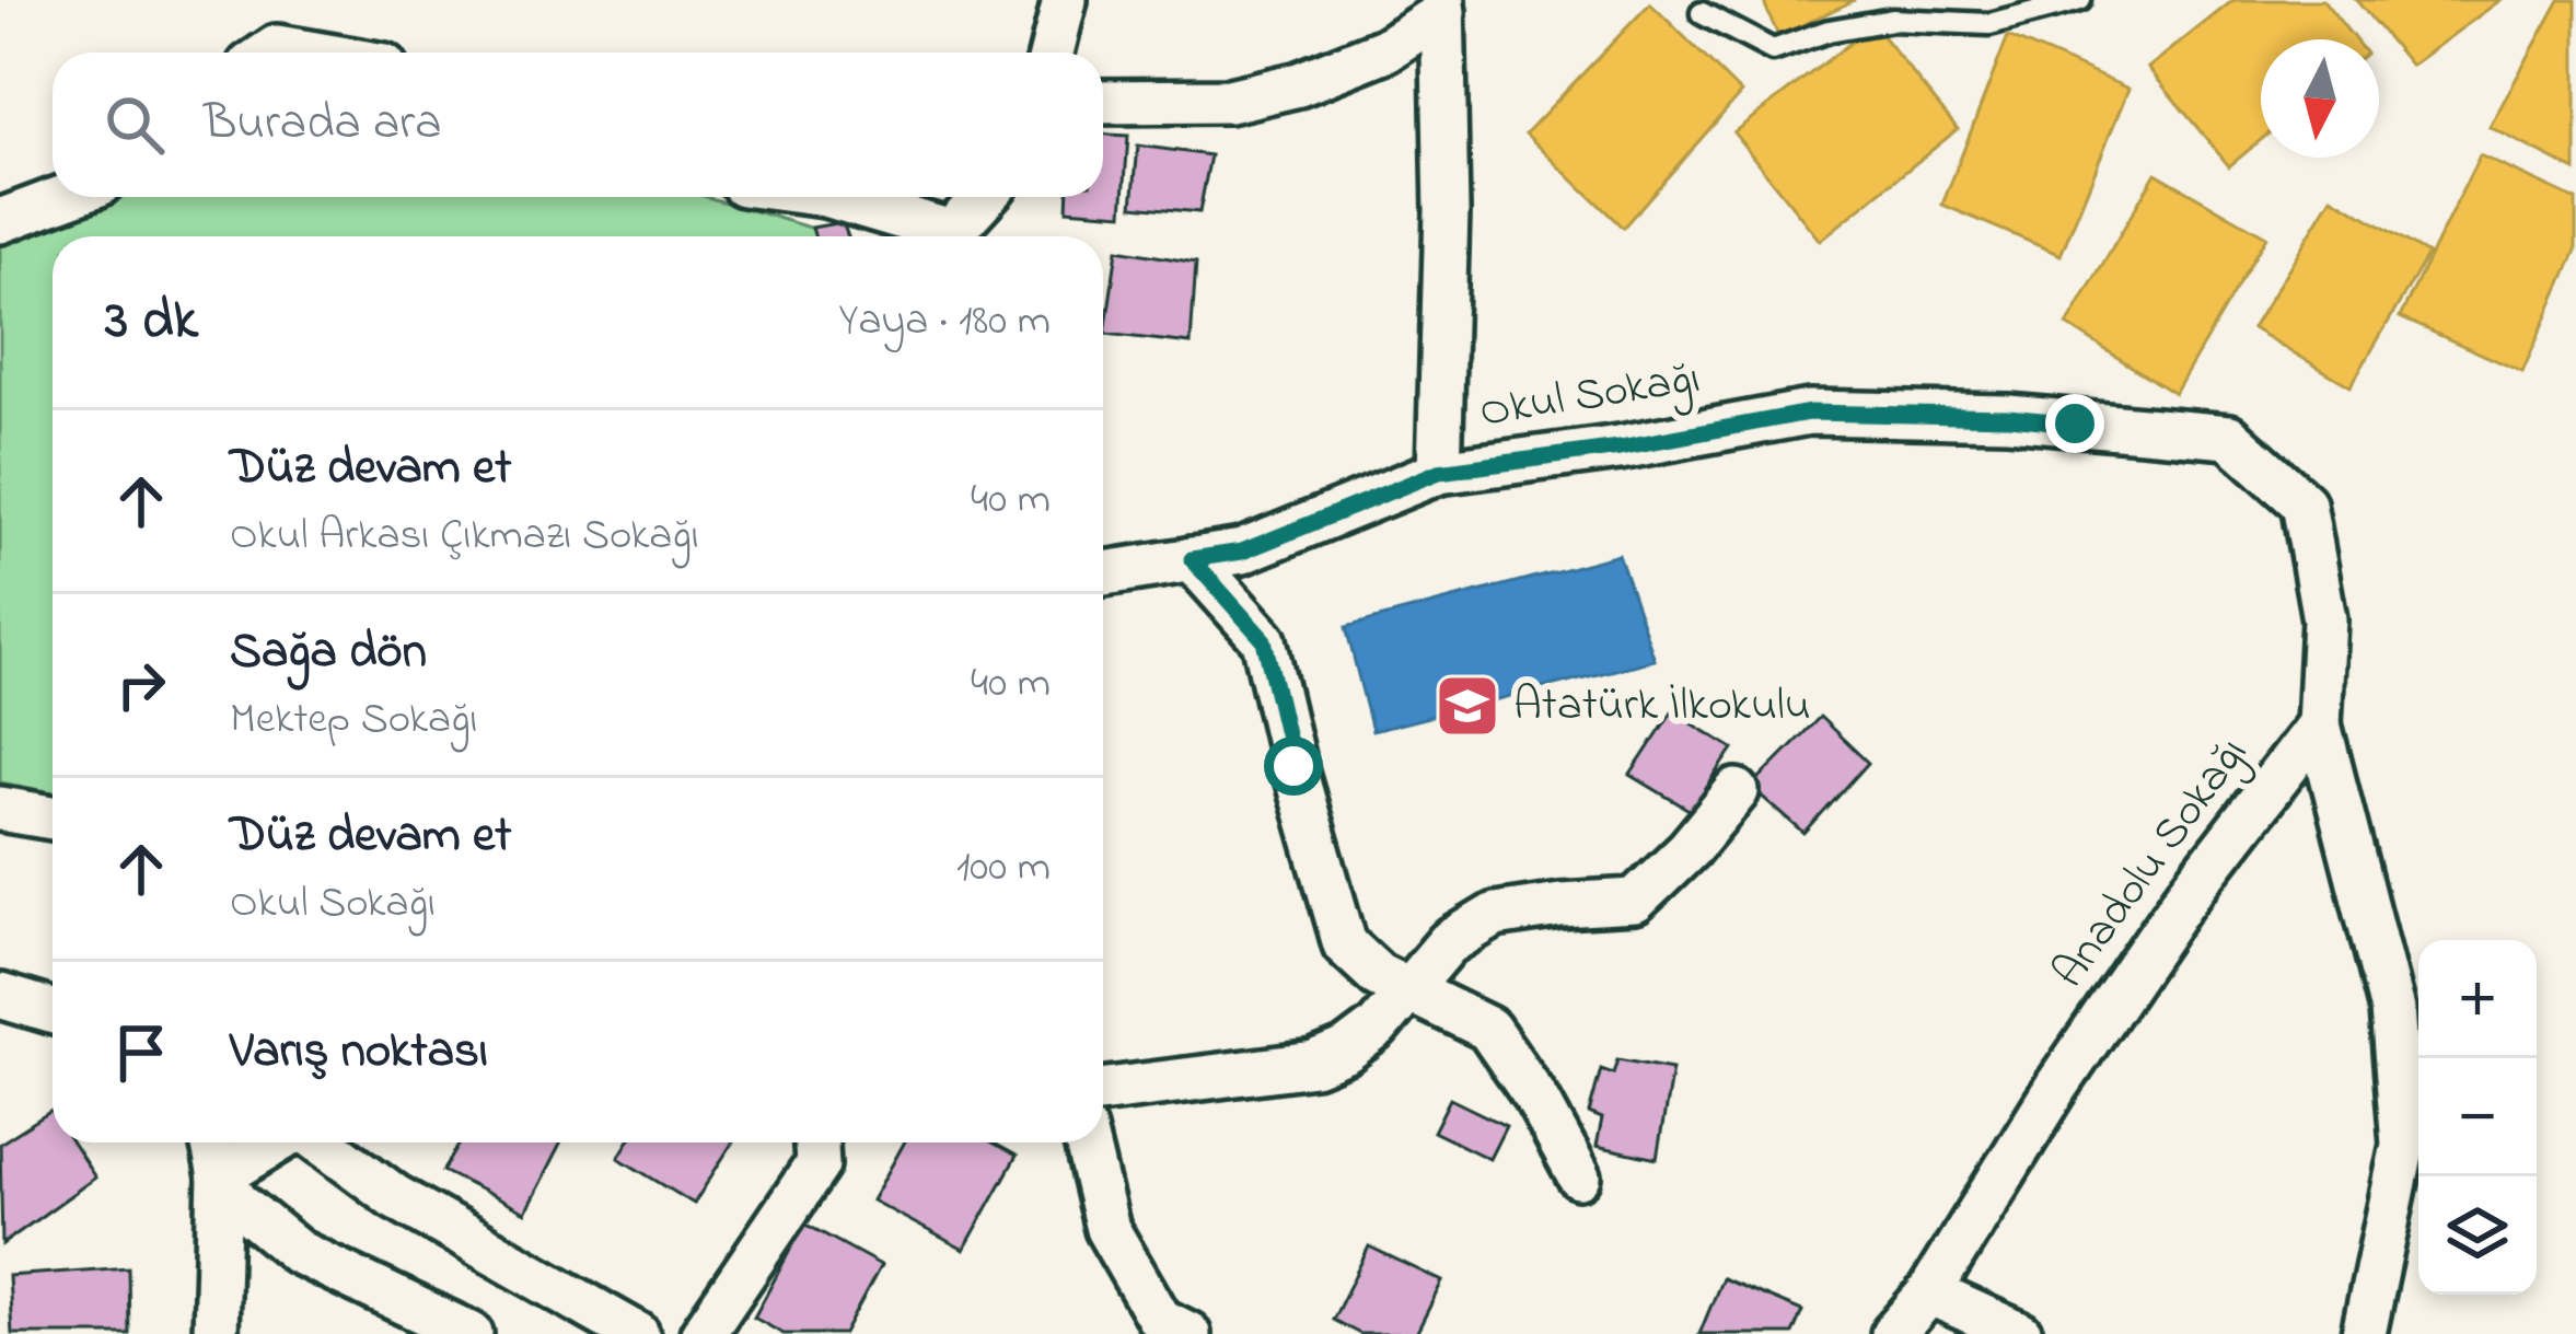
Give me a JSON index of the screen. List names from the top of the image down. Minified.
{"streets":{"street":["Okul Sokağı","Anadolu Sokağı"]},"crossings":[["Okul Sokağı","Anadolu Sokağı"]],"places":{"school or university":["Atatürk İlkokulu"]},"north":"bottom","page":{"search":"Burada ara","heading":["3 dk","Yaya · 180 m"],"list":[["Düz devam et","Okul Arkası Çıkmazı Sokağı","40 m"],["Sağa dön","Mektep Sokağı","40 m"],["Düz devam et","Okul Sokağı","100 m"],"Varış noktası"],"map_buttons":["+","−"]}}
